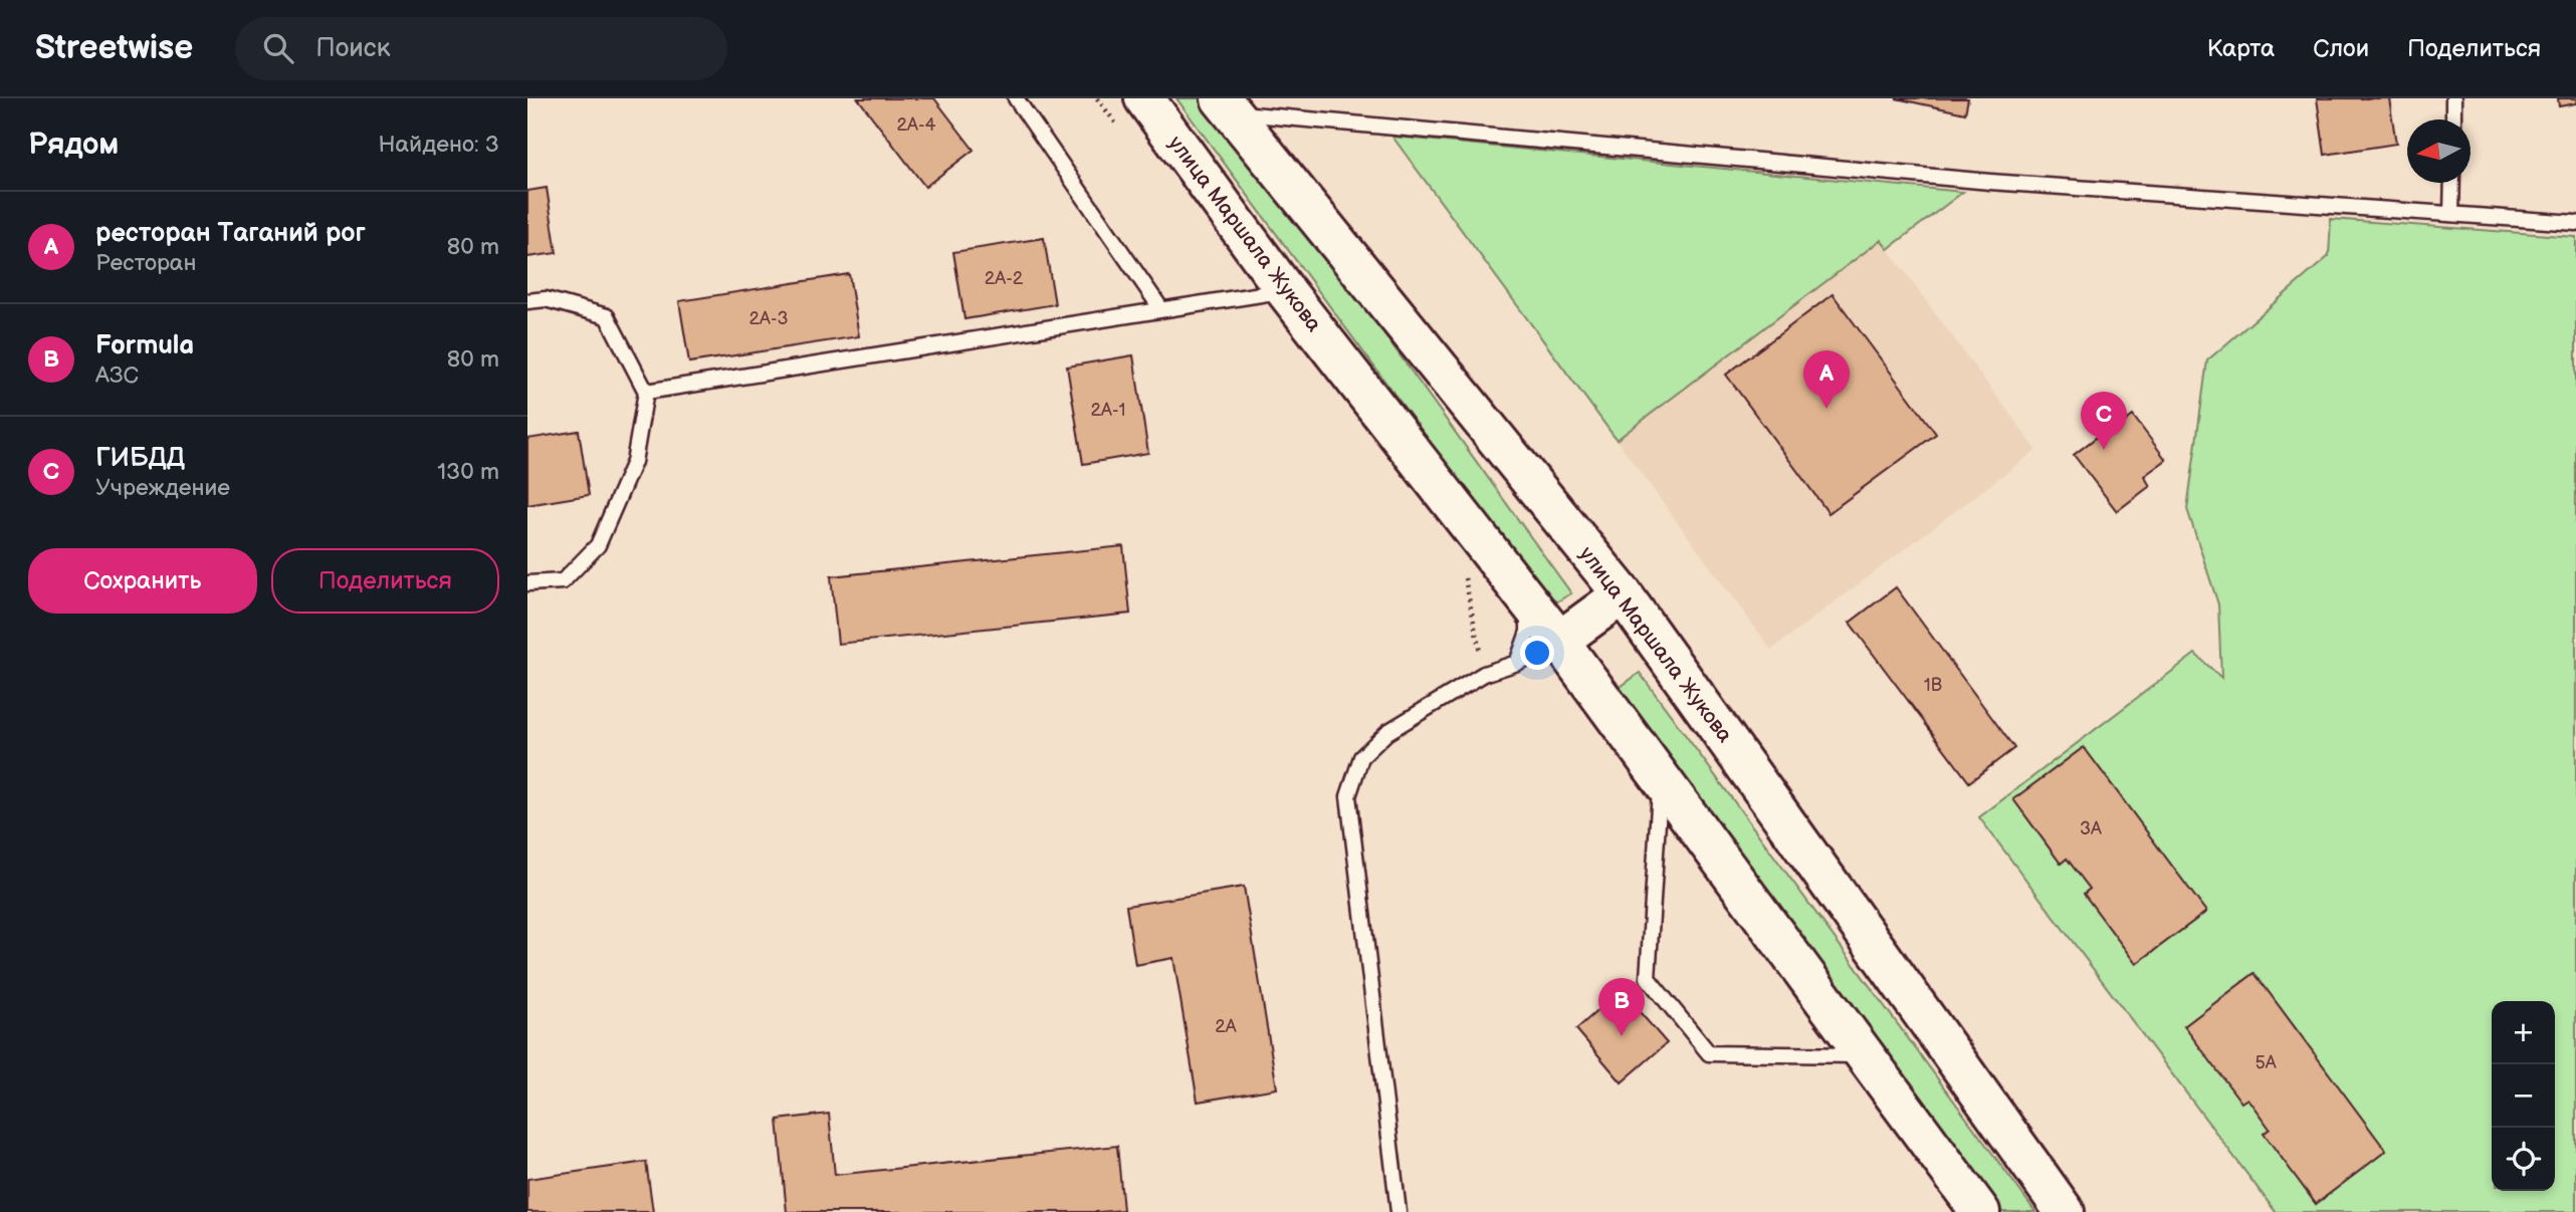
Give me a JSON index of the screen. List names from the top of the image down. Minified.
{"streets":{"main road":["улица Маршала Жукова"]},"house_numbers":["2А-4","2А-2","2А-3","2А-1","1В","3А","2А","5А"],"north":"left","page":{"header":"Streetwise","search":"Поиск","nav":["Карта","Слои","Поделиться"],"heading":["Рядом","Найдено: 3"],"list":[{"mark":"A","name":"ресторан Таганий рог","note":"Ресторан","value":"80 m"},{"mark":"B","name":"Formula","note":"АЗС","value":"80 m"},{"mark":"C","name":"ГИБДД","note":"Учреждение","value":"130 m"}],"pins":["A","C","B"],"buttons":["Сохранить","Поделиться"],"map_buttons":["+","−"]}}
